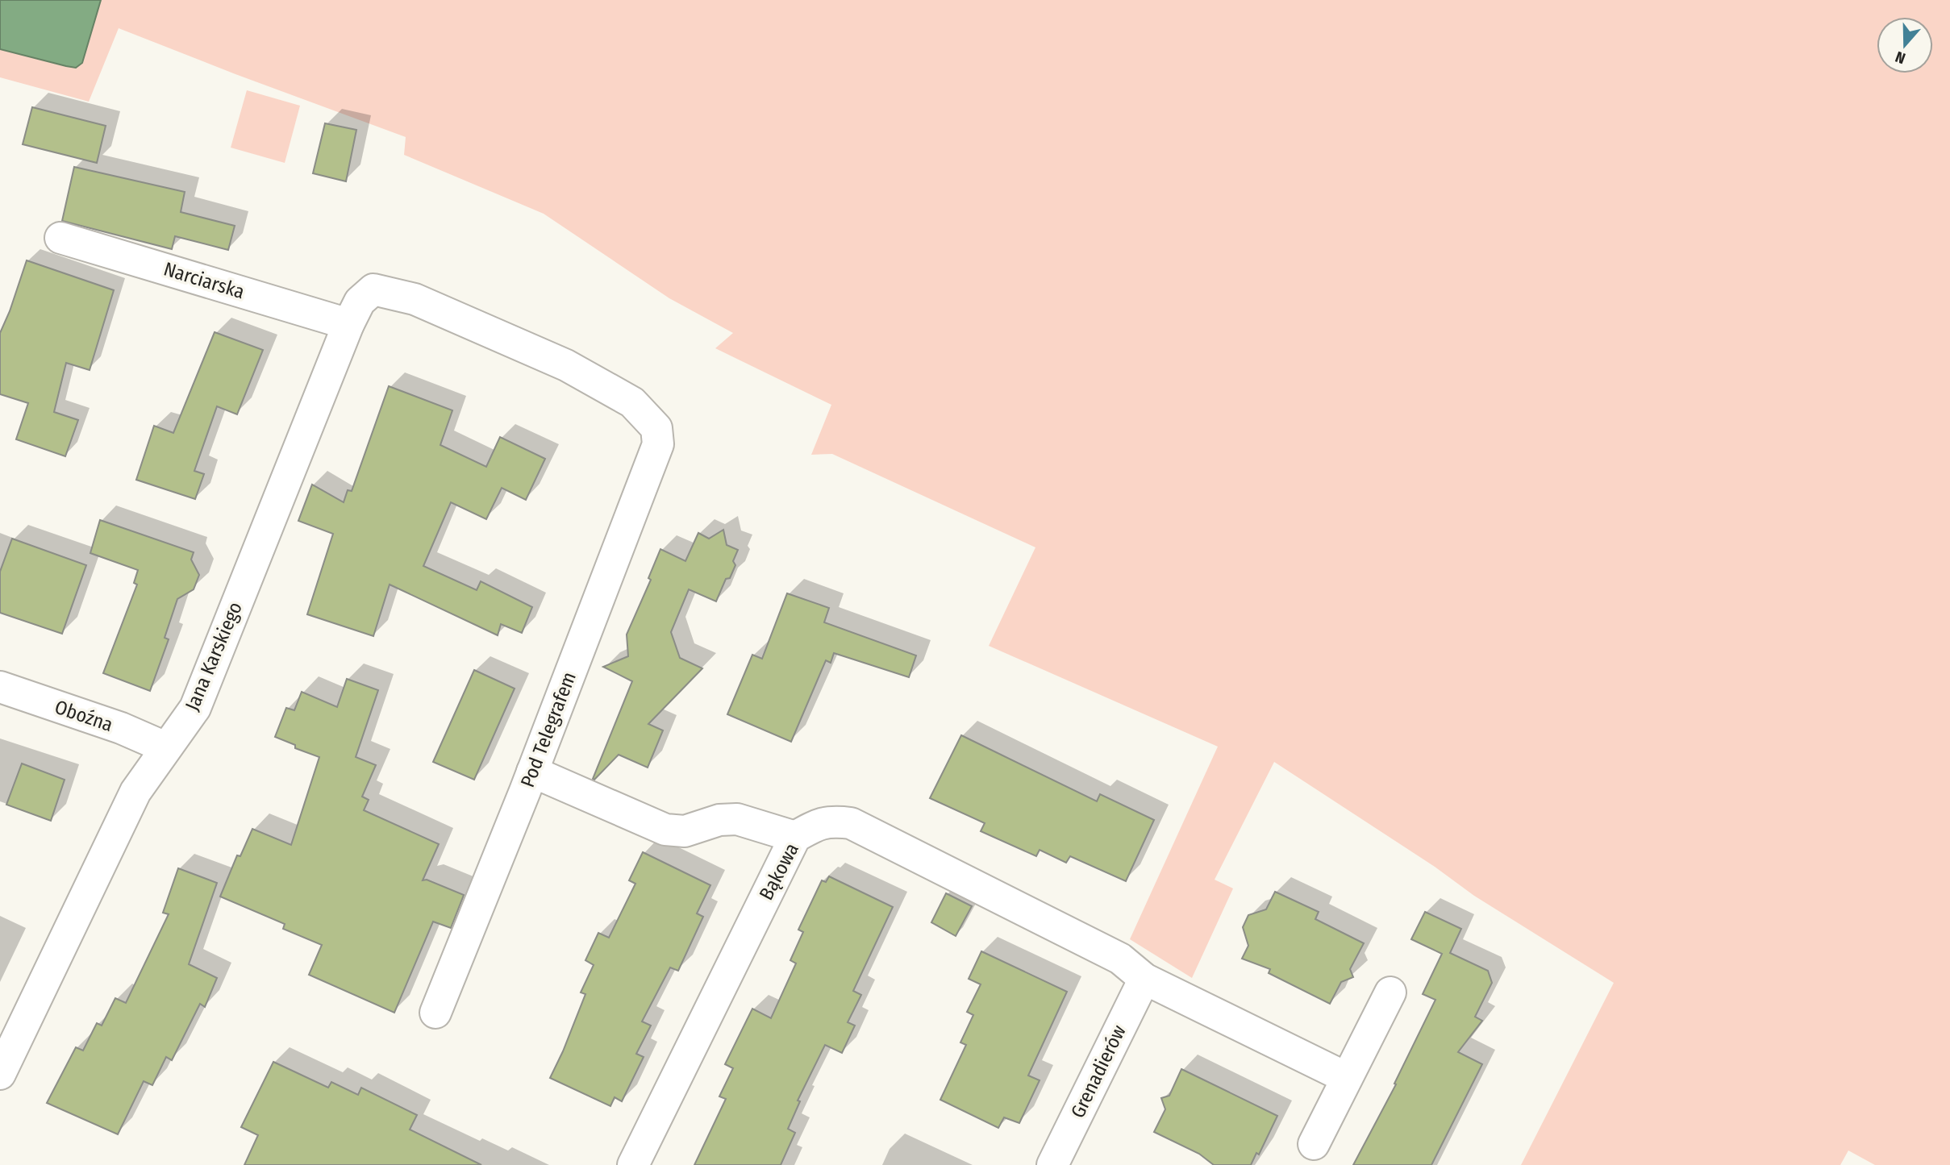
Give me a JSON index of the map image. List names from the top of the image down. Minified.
{"streets":{"street":["Narciarska","Jana Karskiego","Oboźna","Pod Telegrafem","Bąkowa","Grenadierów"]},"crossings":[["Narciarska","Jana Karskiego"],["Jana Karskiego","Oboźna"],["Jana Karskiego","Pod Telegrafem"],["Bąkowa","Grenadierów"]],"north":"bottom"}
